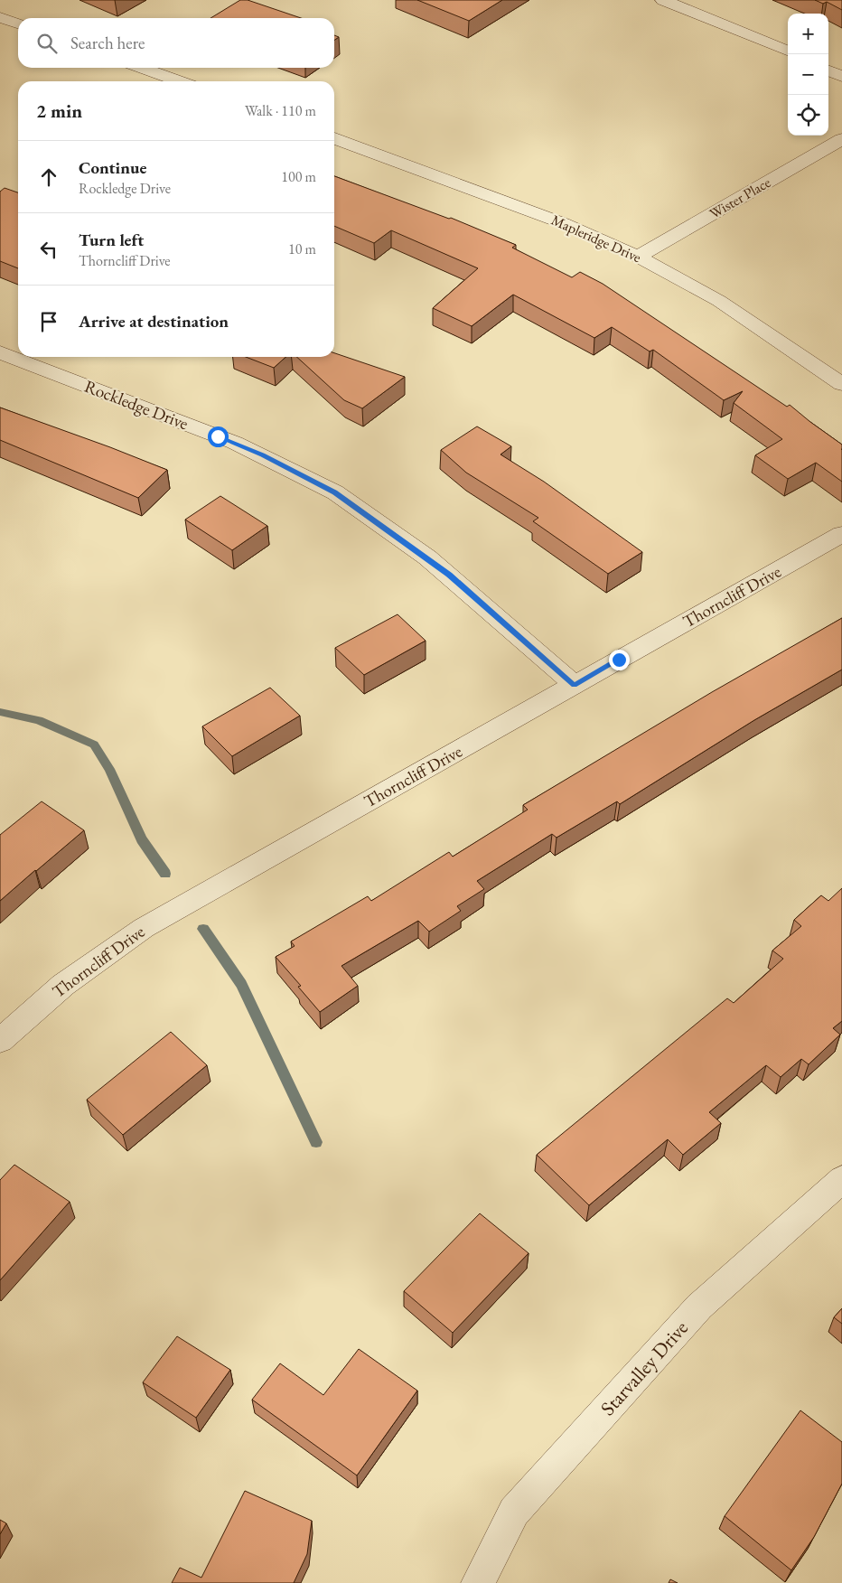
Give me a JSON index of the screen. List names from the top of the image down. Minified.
{"streets":{"street":["Wister Place","Mapleridge Drive","Rockledge Drive","Thorncliff Drive","Starvalley Drive"]},"crossings":[["Wister Place","Mapleridge Drive"],["Rockledge Drive","Thorncliff Drive"]],"page":{"map_buttons":["+","−"],"search":"Search here","heading":["2 min","Walk · 110 m"],"list":[["Continue","Rockledge Drive","100 m"],["Turn left","Thorncliff Drive","10 m"],"Arrive at destination"]}}
